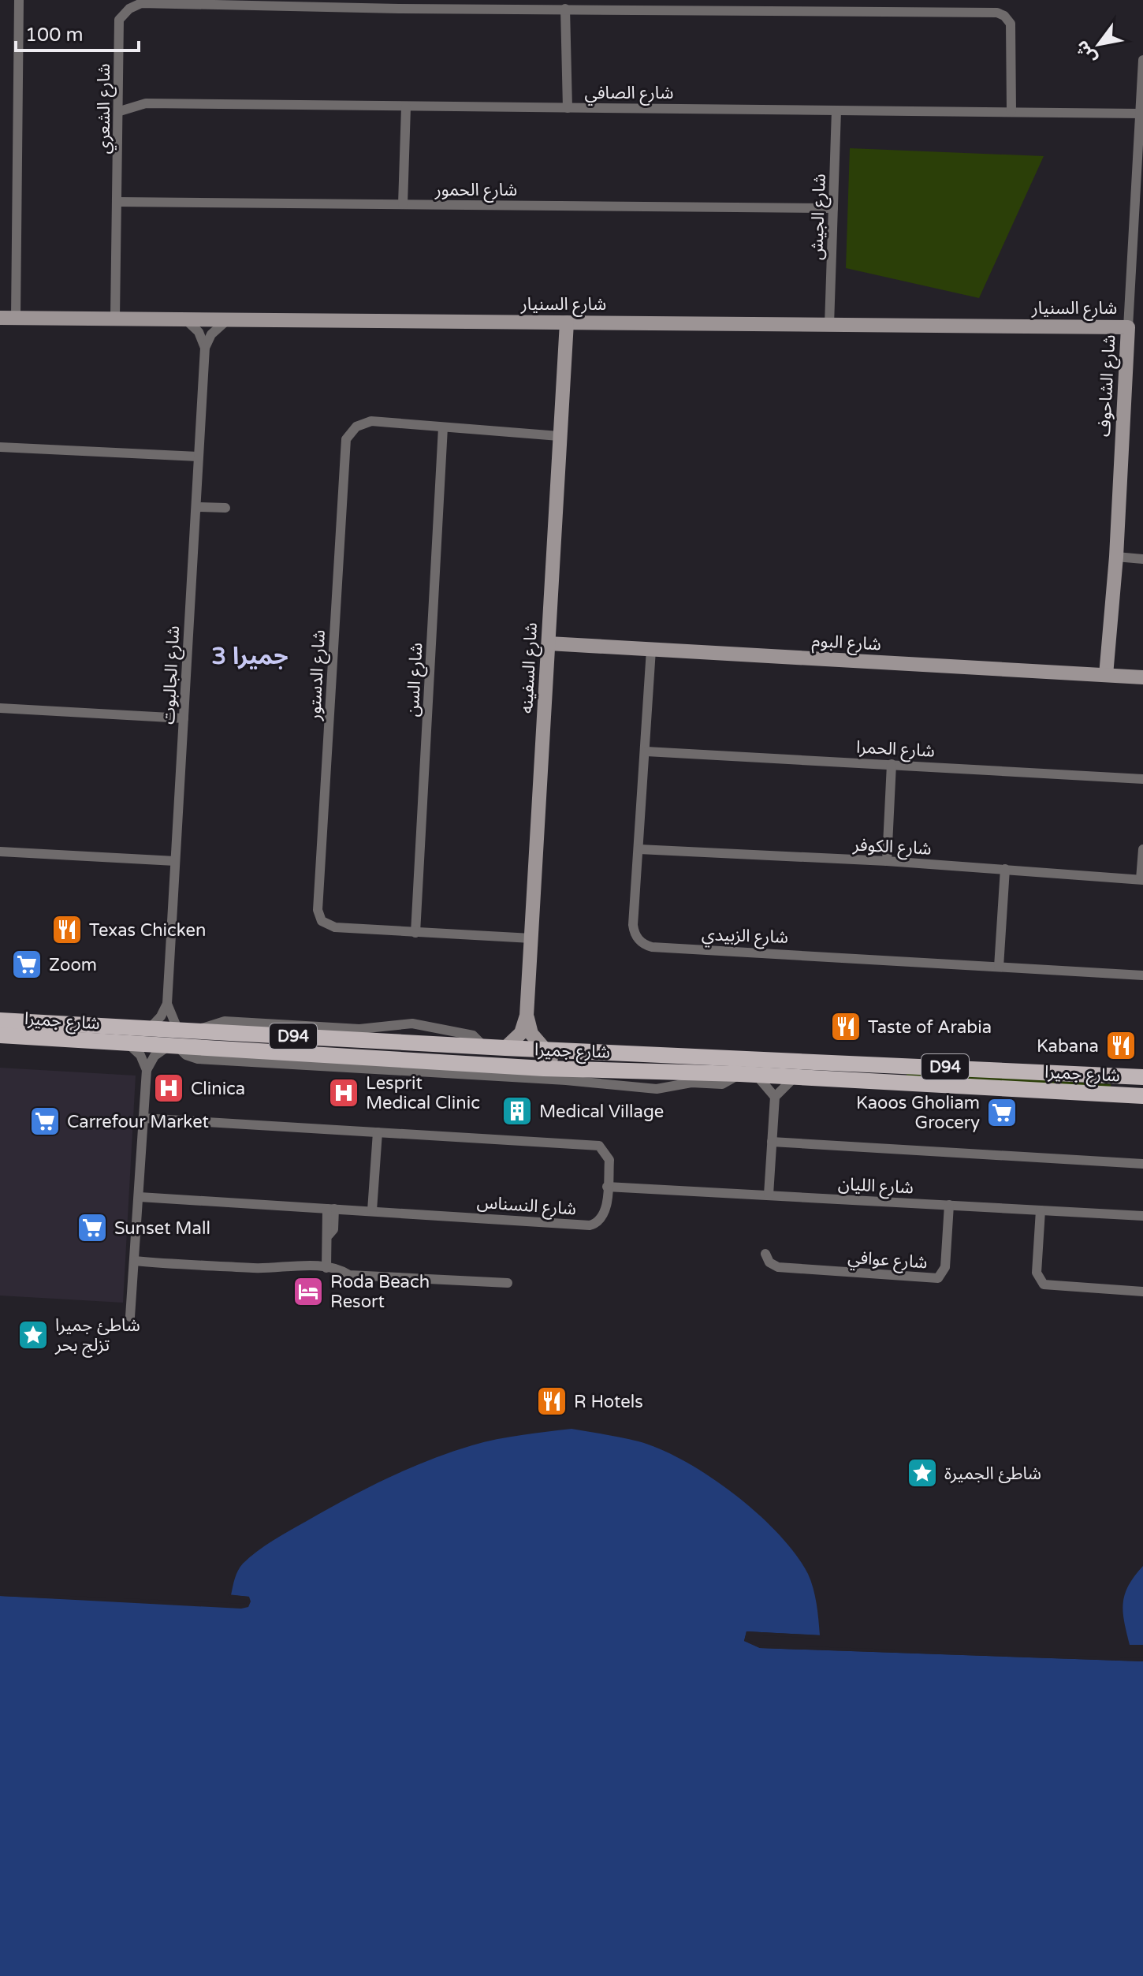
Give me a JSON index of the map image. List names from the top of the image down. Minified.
{"streets":{"main road":["شارع جميرا","D94"],"street":["شارع الصافي","شارع الشعري","شارع الحمور","شارع الجيش","شارع السنيار","شارع الشاحوف","شارع البوم","شارع السفينه","شارع الجالبوت","شارع الدستور","شارع السن","شارع الحمرا","شارع الكوفر","شارع الزبيدي","شارع الليان","شارع النسناس","شارع عوافي"]},"crossings":[["شارع الصافي","شارع الشعري"],["شارع الصافي","شارع الجيش"],["شارع الصافي","شارع الشاحوف"],["شارع الشعري","شارع الحمور"],["شارع الشعري","شارع السنيار"],["شارع الحمور","شارع الجيش"],["شارع الجيش","شارع السنيار"],["شارع السنيار","شارع الشاحوف"],["شارع السنيار","شارع السفينه"],["شارع الشاحوف","شارع البوم"],["شارع البوم","شارع السفينه"],["شارع البوم","شارع الزبيدي"],["شارع السفينه","شارع الدستور"],["شارع السفينه","شارع جميرا"],["شارع الجالبوت","شارع جميرا"],["شارع الدستور","شارع السن"],["شارع الحمرا","شارع الزبيدي"],["شارع الكوفر","شارع الزبيدي"],["شارع الليان","شارع النسناس"],["شارع الليان","شارع عوافي"]],"districts":["جميرا 3"],"places":{"restaurant":["Texas Chicken","Taste of Arabia","Kabana","R Hotels"],"supermarket":["Zoom","Kaoos Gholiam Grocery","Carrefour Market","Sunset Mall"],"hospital":["Clinica","Lesprit Medical Clinic"],"building":["Medical Village"],"hotel":["Roda Beach Resort"],"place":["شاطئ جميرا تزلج بحر","شاطئ الجميرة"]},"scale_bar":"100 m","north":"bottom left"}
